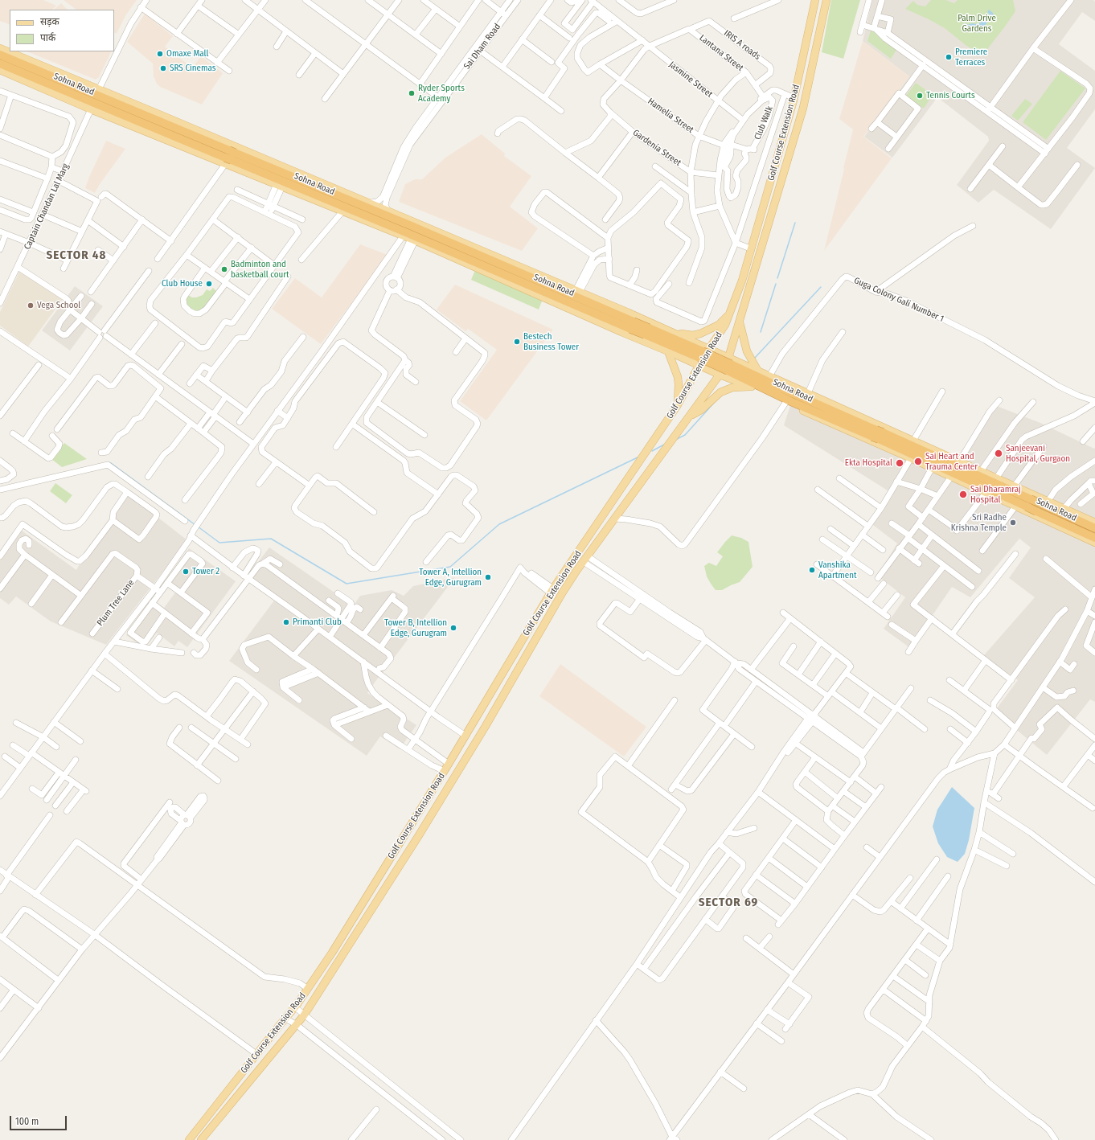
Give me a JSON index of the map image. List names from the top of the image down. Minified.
{"streets":{"highway":["Sohna Road"],"main road":["Golf Course Extension Road"],"street":["IRIS A roads","Sai Dham Road","Lantana Street","Jasmine Street","Hamelia Street","Club Walk","Gardenia Street","Captain Chandan Lal Marg","Guga Colony Gali Number 1","Plum Tree Lane"]},"crossings":[["IRIS A roads","Lantana Street"],["Sohna Road","Golf Course Extension Road"],["Hamelia Street","Gardenia Street"]],"districts":["SECTOR 48","SECTOR 69"],"parks":["Palm Drive Gardens"],"places":["Omaxe Mall","Premiere Terraces","SRS Cinemas","Ryder Sports Academy","Tennis Courts","Badminton and basketball court","Club House","Vega School","Bestech Business Tower","Sanjeevani Hospital, Gurgaon","Sai Heart and Trauma Center","Ekta Hospital","Sai Dharamraj Hospital","Sri Radhe Krishna Temple","Vanshika Apartment","Tower 2","Tower A, Intellion Edge, Gurugram","Primanti Club","Tower B, Intellion Edge, Gurugram"],"legend":["सड़क","पार्क"],"scale_bar":"100 m"}
